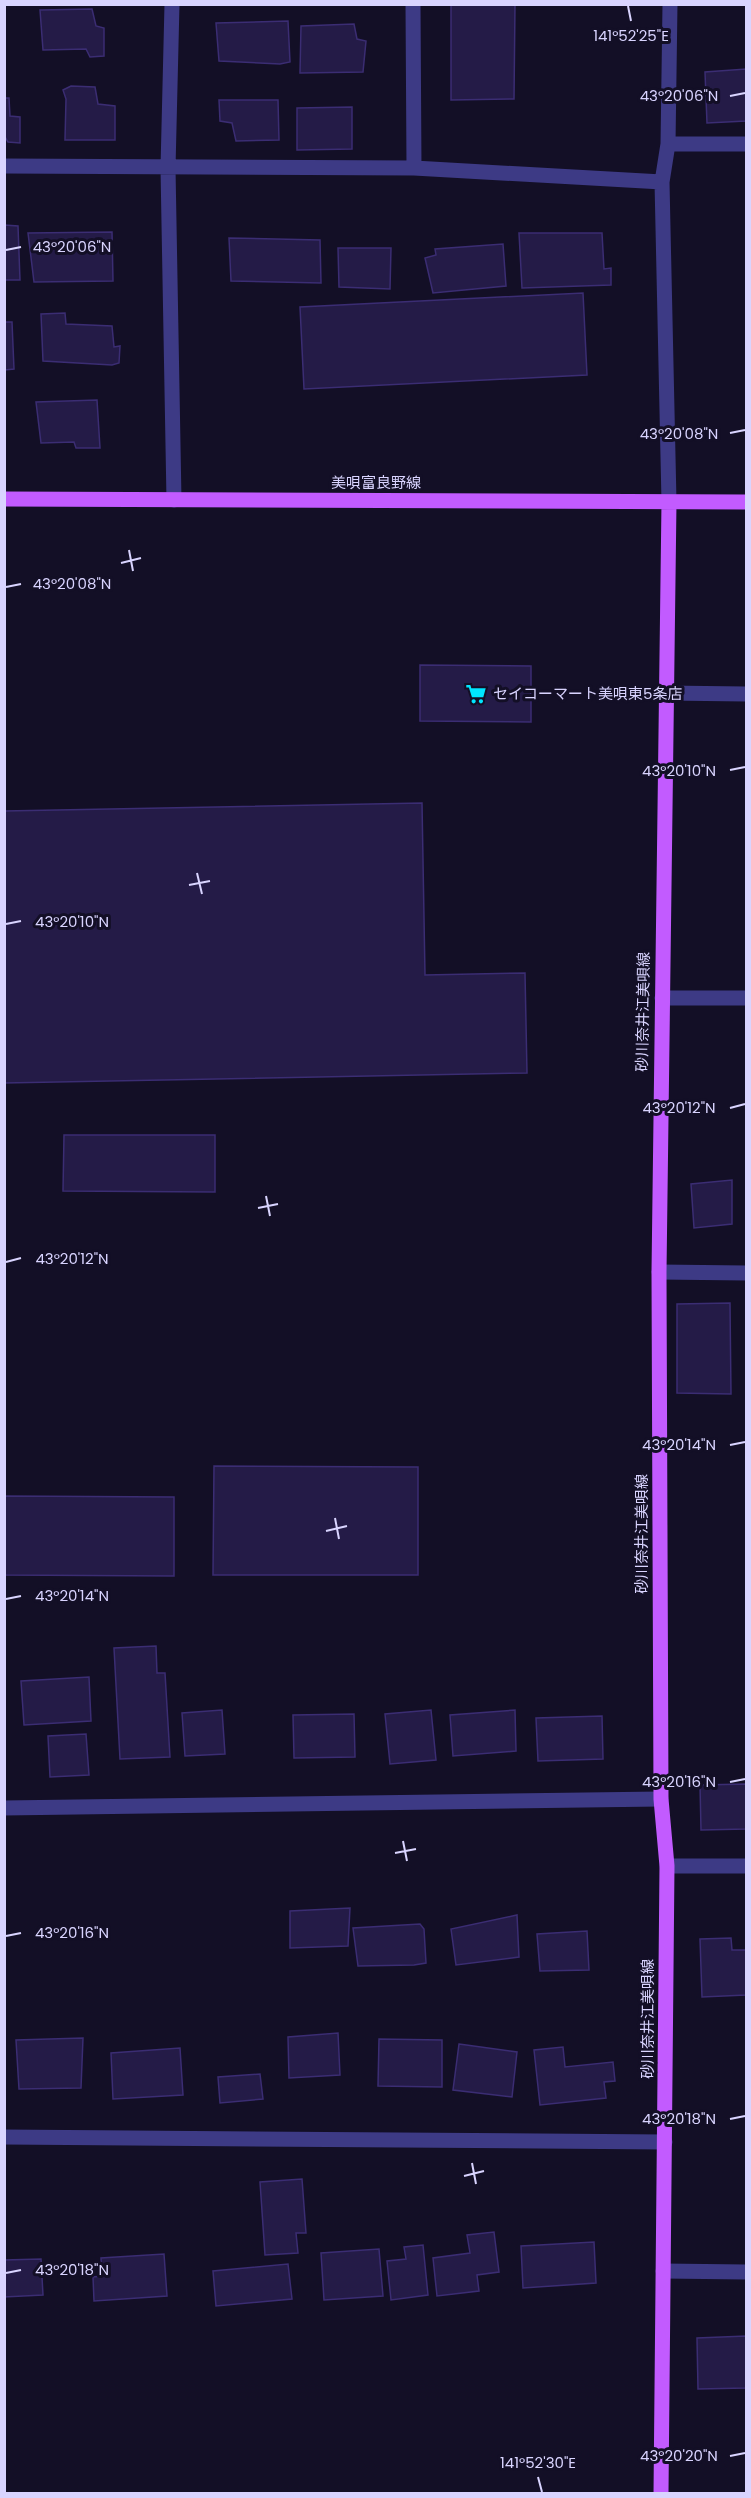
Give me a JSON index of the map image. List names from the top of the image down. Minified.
{"streets":{"main road":["美唄富良野線","砂川奈井江美唄線"]},"crossings":[["美唄富良野線","砂川奈井江美唄線"]],"places":{"supermarket":["セイコーマート美唄東5条店"]},"coordinates":["141°52'25\"E","43°20'06\"N","43°20'08\"N","43°20'10\"N","43°20'12\"N","43°20'14\"N","43°20'16\"N","43°20'18\"N","43°20'20\"N","141°52'30\"E"]}
